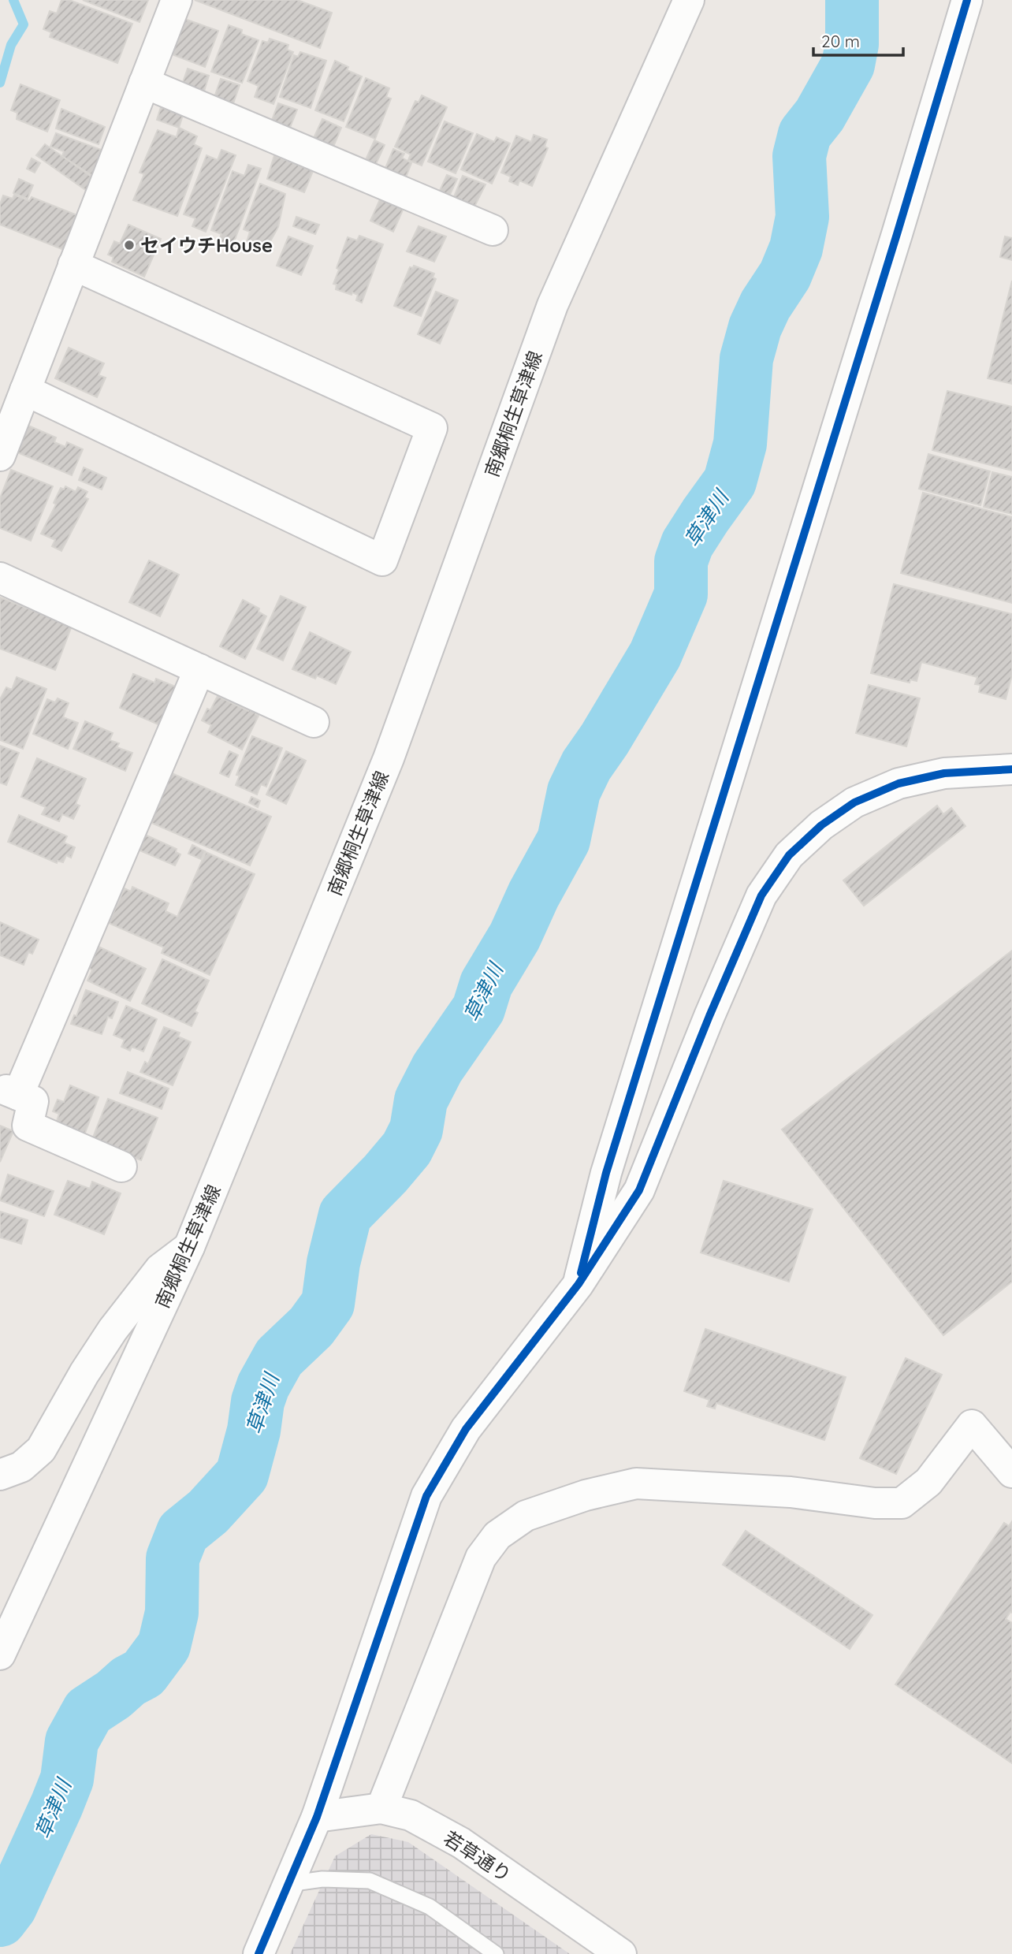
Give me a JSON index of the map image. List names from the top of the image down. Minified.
{"streets":{"street":["南郷桐生草津線","若草通り"]},"water":["草津川"],"places":["セイウチHouse"],"scale_bar":"20 m"}
